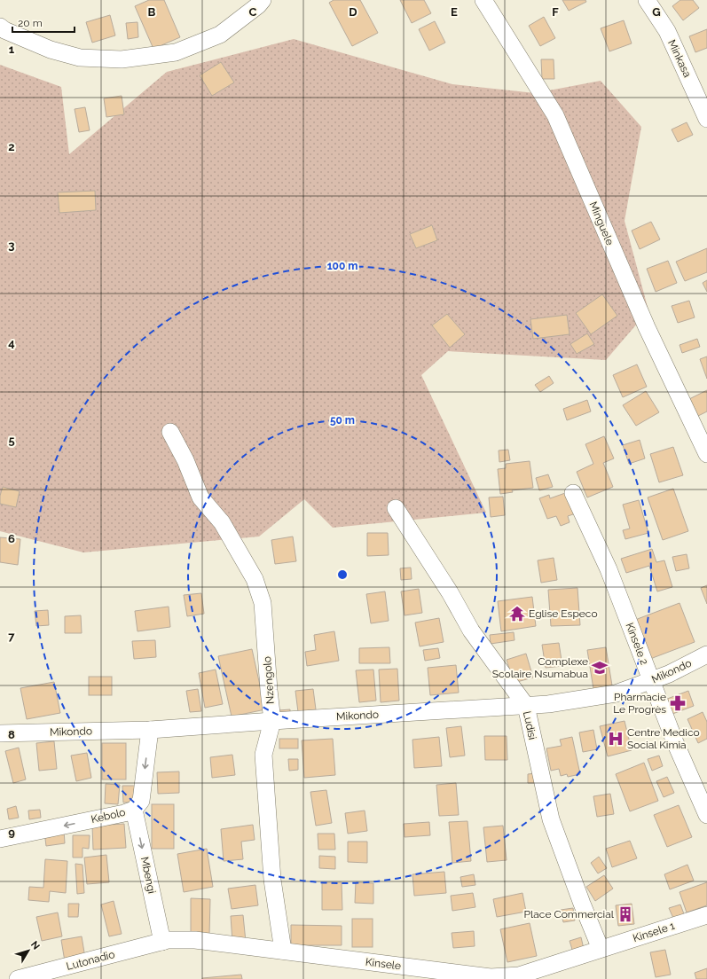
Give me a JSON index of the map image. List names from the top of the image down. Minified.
{"streets":{"street":["Minkasa","Minguele","Kinsele 2","Mikondo","Nzengolo","Ludisi","Kebolo","Mbengi","Kinsele 1","Lutonadio","Kinsele"]},"crossings":[["Kinsele 2","Mikondo"],["Mikondo","Nzengolo"],["Mikondo","Ludisi"],["Mikondo","Kebolo"],["Nzengolo","Kinsele"],["Ludisi","Kinsele 1"],["Ludisi","Kinsele"],["Kebolo","Mbengi"],["Mbengi","Lutonadio"],["Mbengi","Kinsele"],["Kinsele 1","Kinsele"],["Lutonadio","Kinsele"]],"one_way":["Kebolo","Mbengi"],"places":{"temple":["Eglise Especo"],"school or university":["Complexe Scolaire Nsumabua"],"pharmacy":["Pharmacie Le Progrès"],"hospital":["Centre Medico Social Kimia"],"building":["Place Commercial"]},"scale_bar":"20 m","north":"top right","grid":{"columns":["B","C","D","E","F","G"],"rows":["1","2","3","4","5","6","7","8","9"]},"rings":["100 m","50 m"]}
